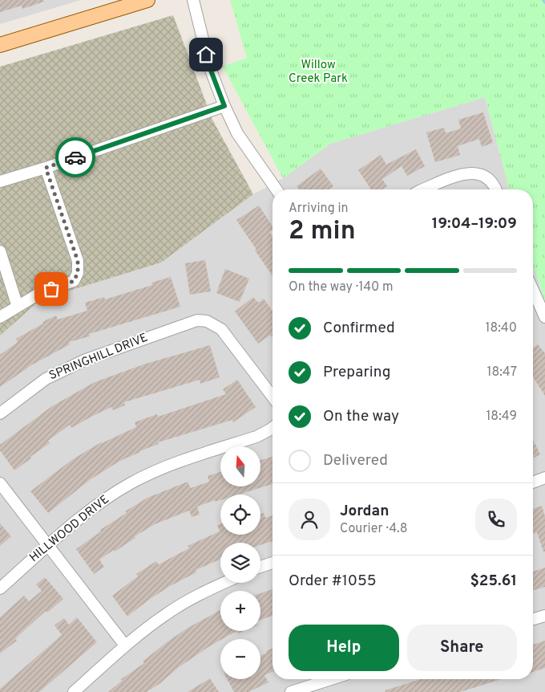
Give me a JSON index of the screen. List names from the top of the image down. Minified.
{"streets":{"street":["SPRINGHILL DRIVE","HILLWOOD DRIVE"]},"parks":["Willow Creek Park"],"north":"top","page":{"heading":["2 min","Arriving in","19:04–19:09"],"panel":["Jordan","Courier · 4.8","Order #1055","$25.61"],"bar":"On the way · 140 m","list":[["Confirmed","18:40"],["Preparing","18:47"],["On the way","18:49"],"Delivered"],"map_buttons":["+","−"],"buttons":["Help","Share"]}}
